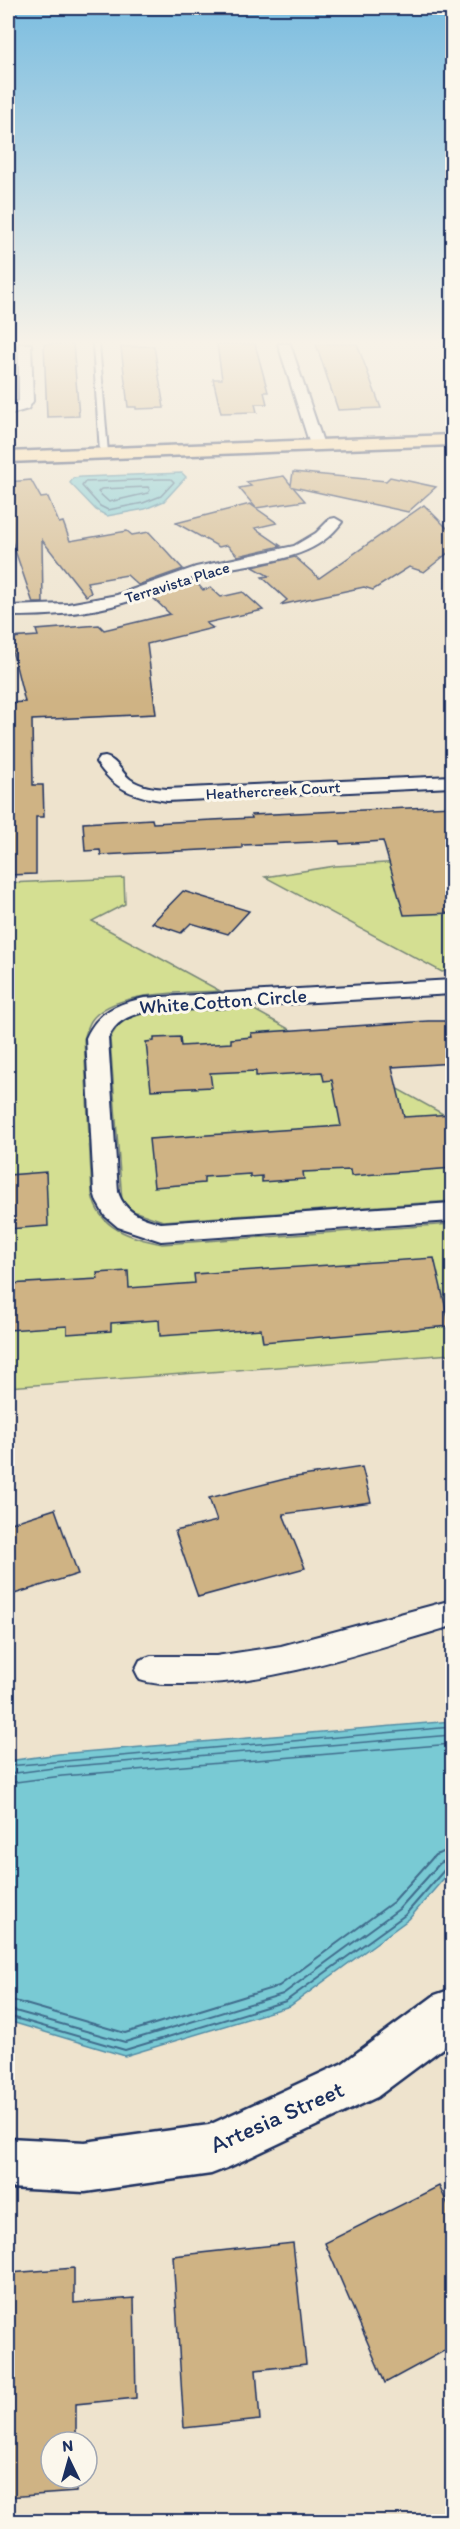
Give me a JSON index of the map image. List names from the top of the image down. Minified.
{"streets":{"street":["Terravista Place","Heathercreek Court","White Cotton Circle","Artesia Street"]},"north":"top"}
